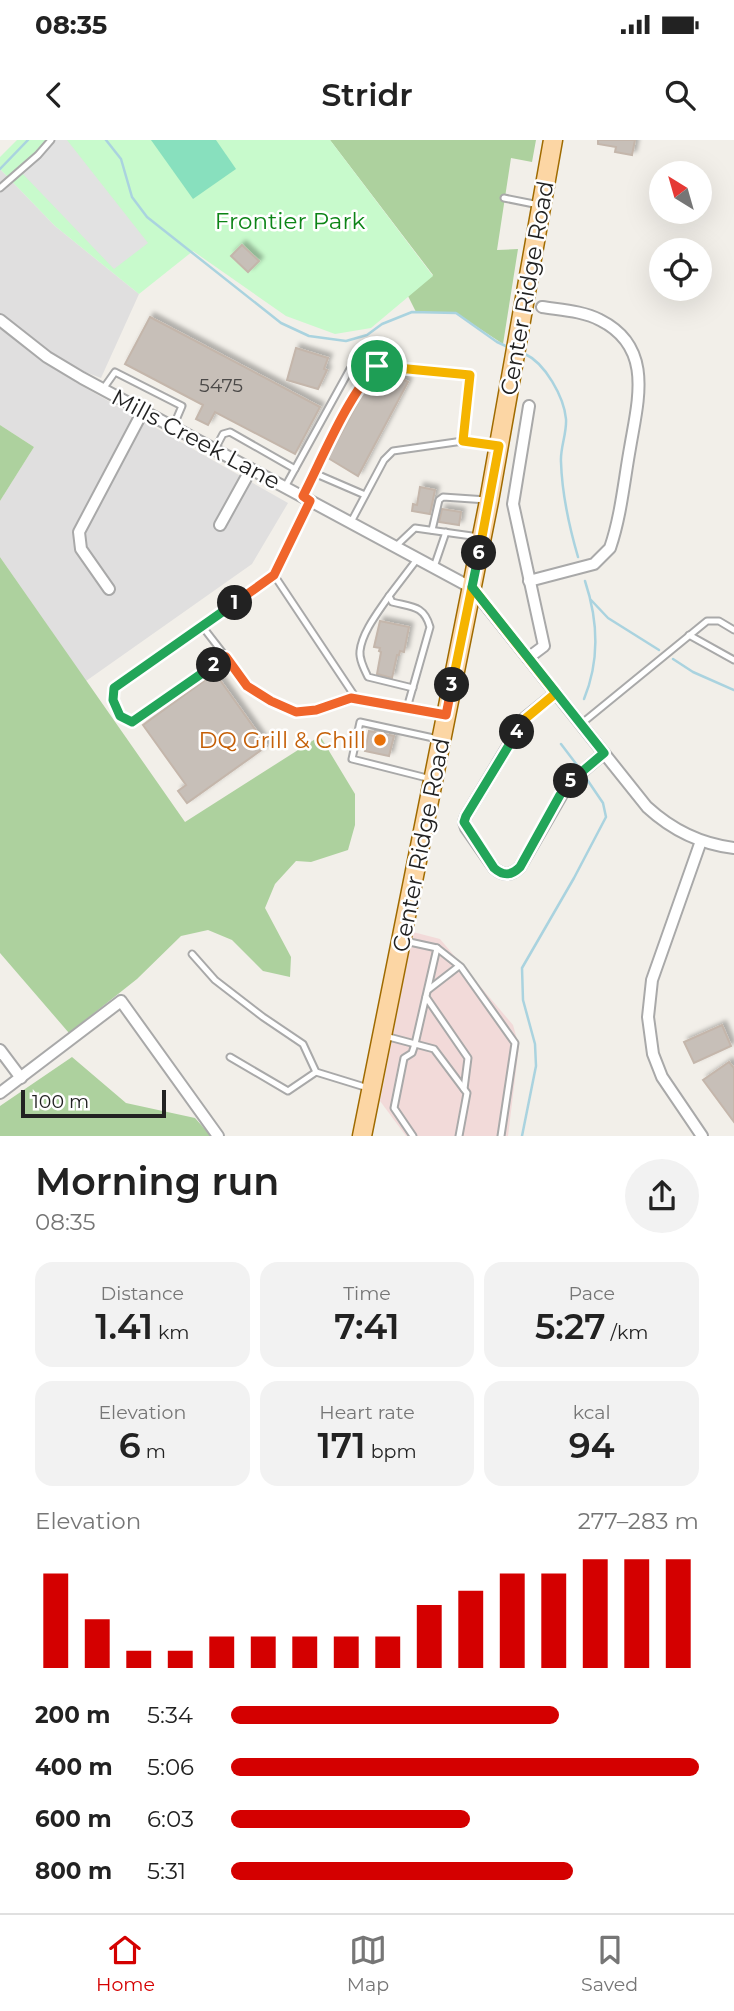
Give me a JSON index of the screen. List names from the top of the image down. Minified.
{"streets":{"main road":["Center Ridge Road"],"street":["Mills Creek Lane"]},"crossings":[["Center Ridge Road","Mills Creek Lane"]],"parks":["Frontier Park"],"places":["DQ Grill & Chill"],"house_numbers":["5475"],"scale_bar":"100 m","north":"top left","page":{"status":"08:35","header":"Stridr","pins":["6","1","2","3","4","5"],"scale":"100 m","heading":["Morning run","08:35"],"stats":[["Distance","1.41 km"],["Time","7:41"],["Pace","5:27 /km"],["Elevation","6 m"],["Heart rate","171 bpm"],["kcal","94"]],"chart":["Elevation","277–283 m"],"list":[{"name":"200 m","note":"5:34"},{"name":"400 m","note":"5:06"},{"name":"600 m","note":"6:03"},{"name":"800 m","note":"5:31"}],"tabs":["Home","Map","Saved"]}}
